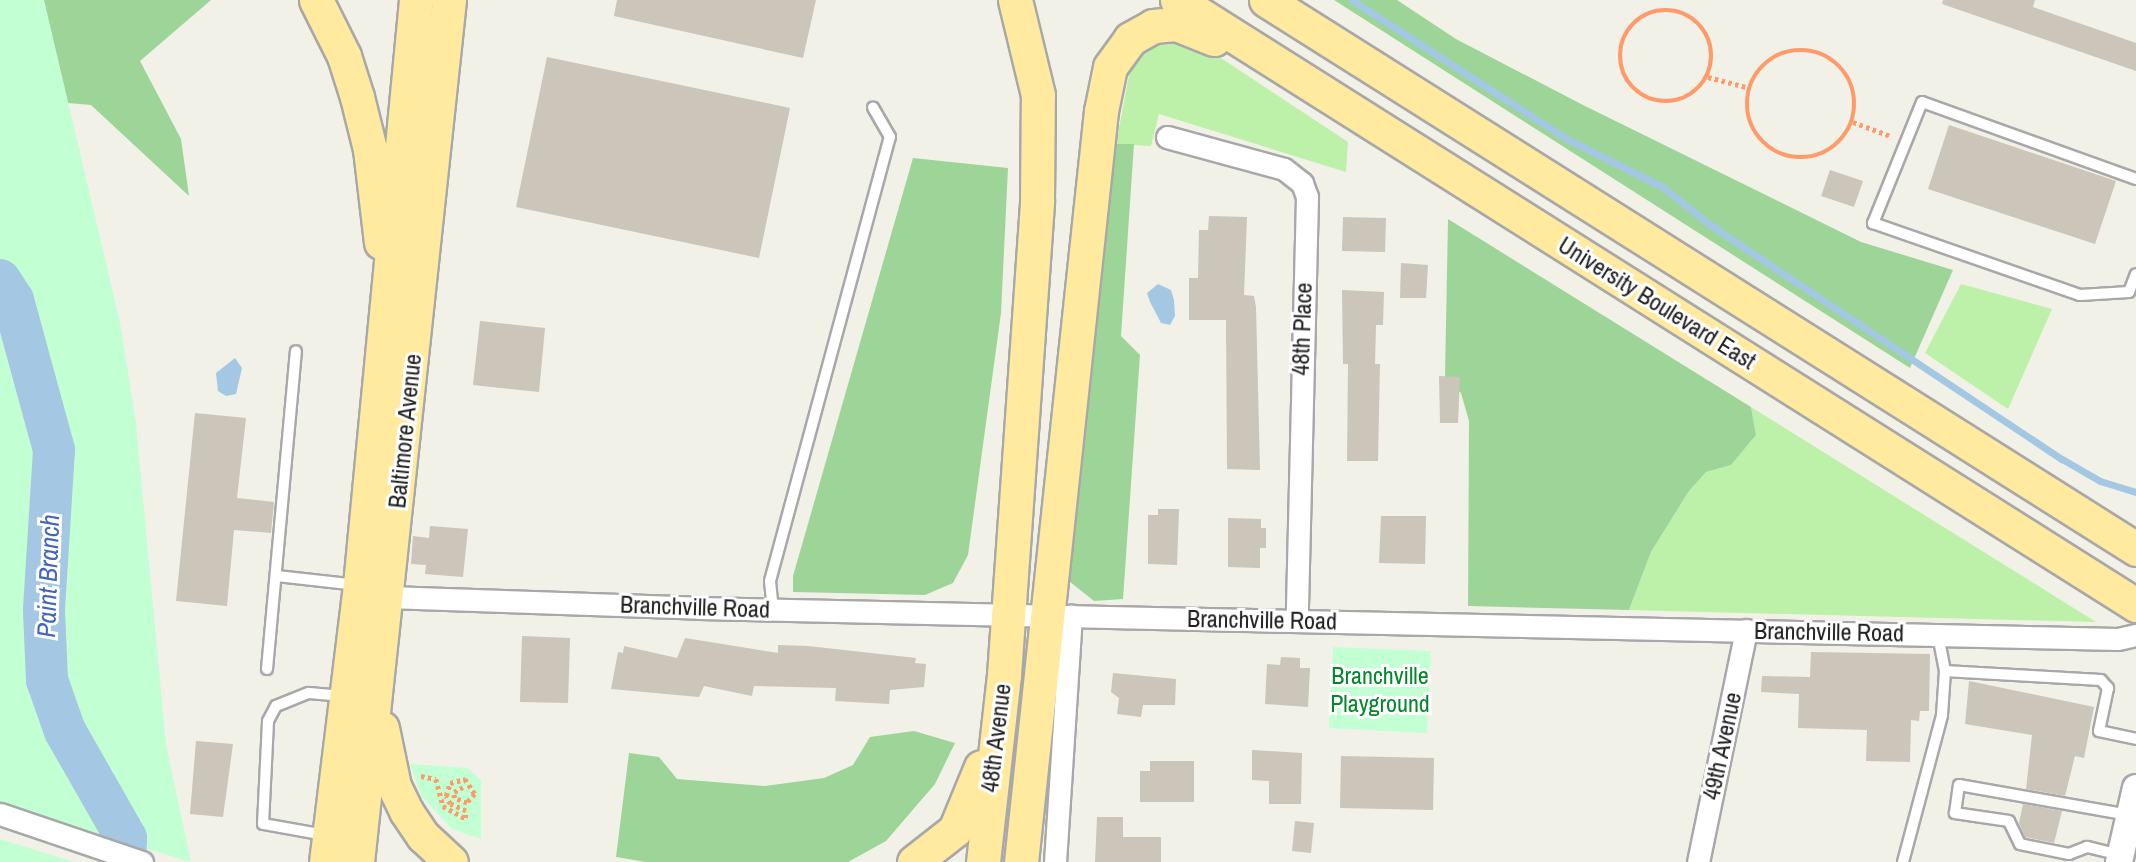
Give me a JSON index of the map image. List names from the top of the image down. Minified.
{"streets":{"main road":["University Boulevard East","Baltimore Avenue","48th Avenue"],"street":["48th Place","Branchville Road","49th Avenue"]},"crossings":[["University Boulevard East","48th Avenue"],["48th Place","Branchville Road"],["Baltimore Avenue","Branchville Road"],["Branchville Road","48th Avenue"],["Branchville Road","49th Avenue"]],"water":["Paint Branch"],"parks":["Branchville Playground"]}
